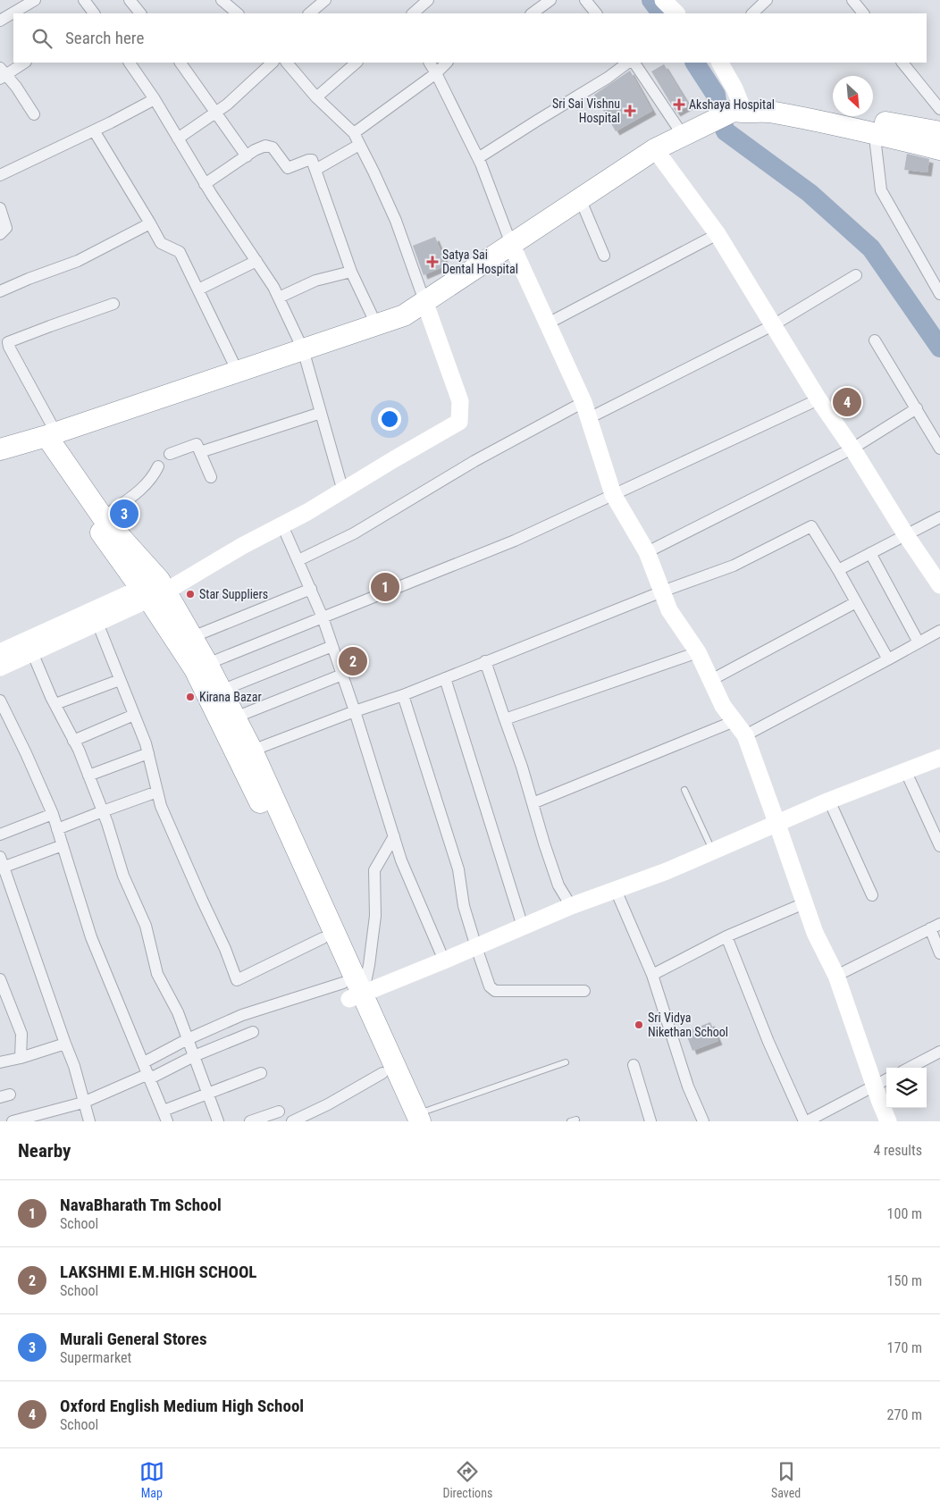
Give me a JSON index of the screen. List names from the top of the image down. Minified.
{"places":{"health":["Akshaya Hospital","Sri Sai Vishnu Hospital","Satya Sai Dental Hospital"],"other":["Star Suppliers","Kirana Bazar","Sri Vidya Nikethan School"]},"north":"bottom right","page":{"search":"Search here","pins":["4","3","1","2"],"heading":["Nearby","4 results"],"list":[{"mark":"1","name":"NavaBharath Tm School","note":"School","value":"100 m"},{"mark":"2","name":"LAKSHMI E.M.HIGH SCHOOL","note":"School","value":"150 m"},{"mark":"3","name":"Murali General Stores","note":"Supermarket","value":"170 m"},{"mark":"4","name":"Oxford English Medium High School","note":"School","value":"270 m"}],"nav":["Map","Directions","Saved"]}}
